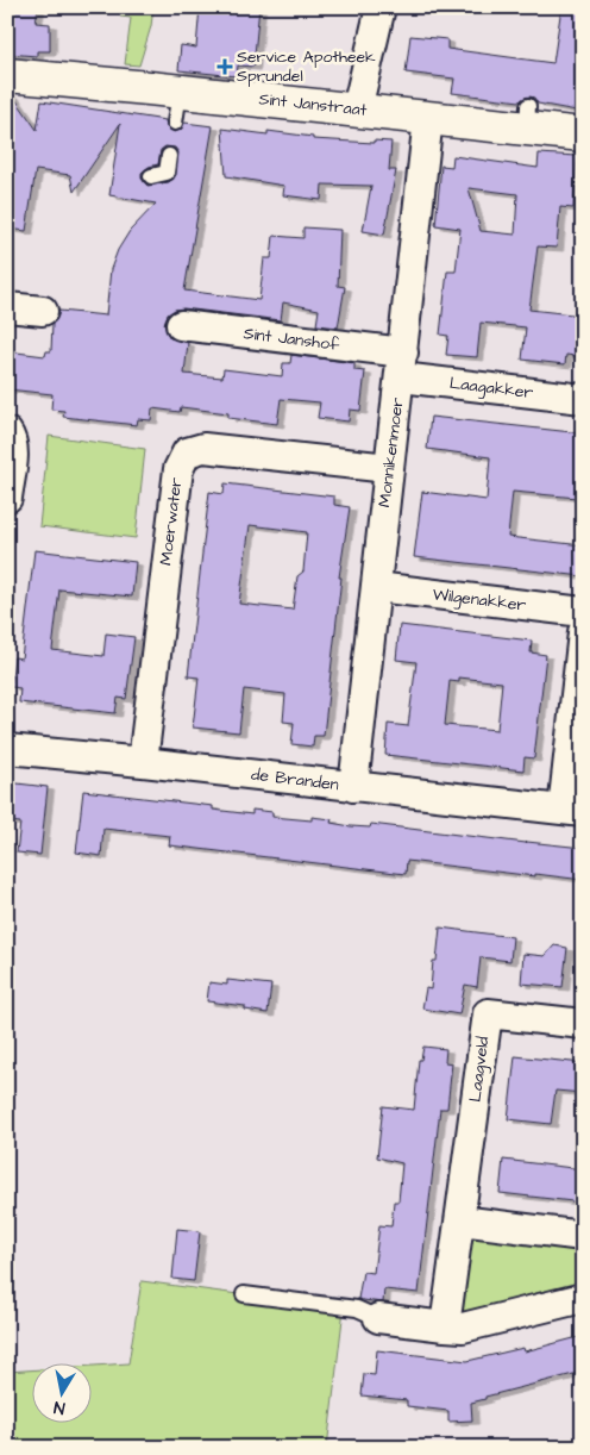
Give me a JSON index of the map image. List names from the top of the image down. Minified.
{"streets":{"street":["Sint Janstraat","Sint Janshof","Laagakker","Monnikenmoer","Moerwater","Wilgenakker","de Branden","Laagveld"]},"crossings":[["Sint Janstraat","Monnikenmoer"],["Sint Janshof","Laagakker"],["Sint Janshof","Monnikenmoer"],["Laagakker","Monnikenmoer"],["Monnikenmoer","Moerwater"],["Monnikenmoer","Wilgenakker"],["Monnikenmoer","de Branden"],["Moerwater","de Branden"]],"places":{"health":["Service Apotheek Sprundel"]},"north":"bottom"}
